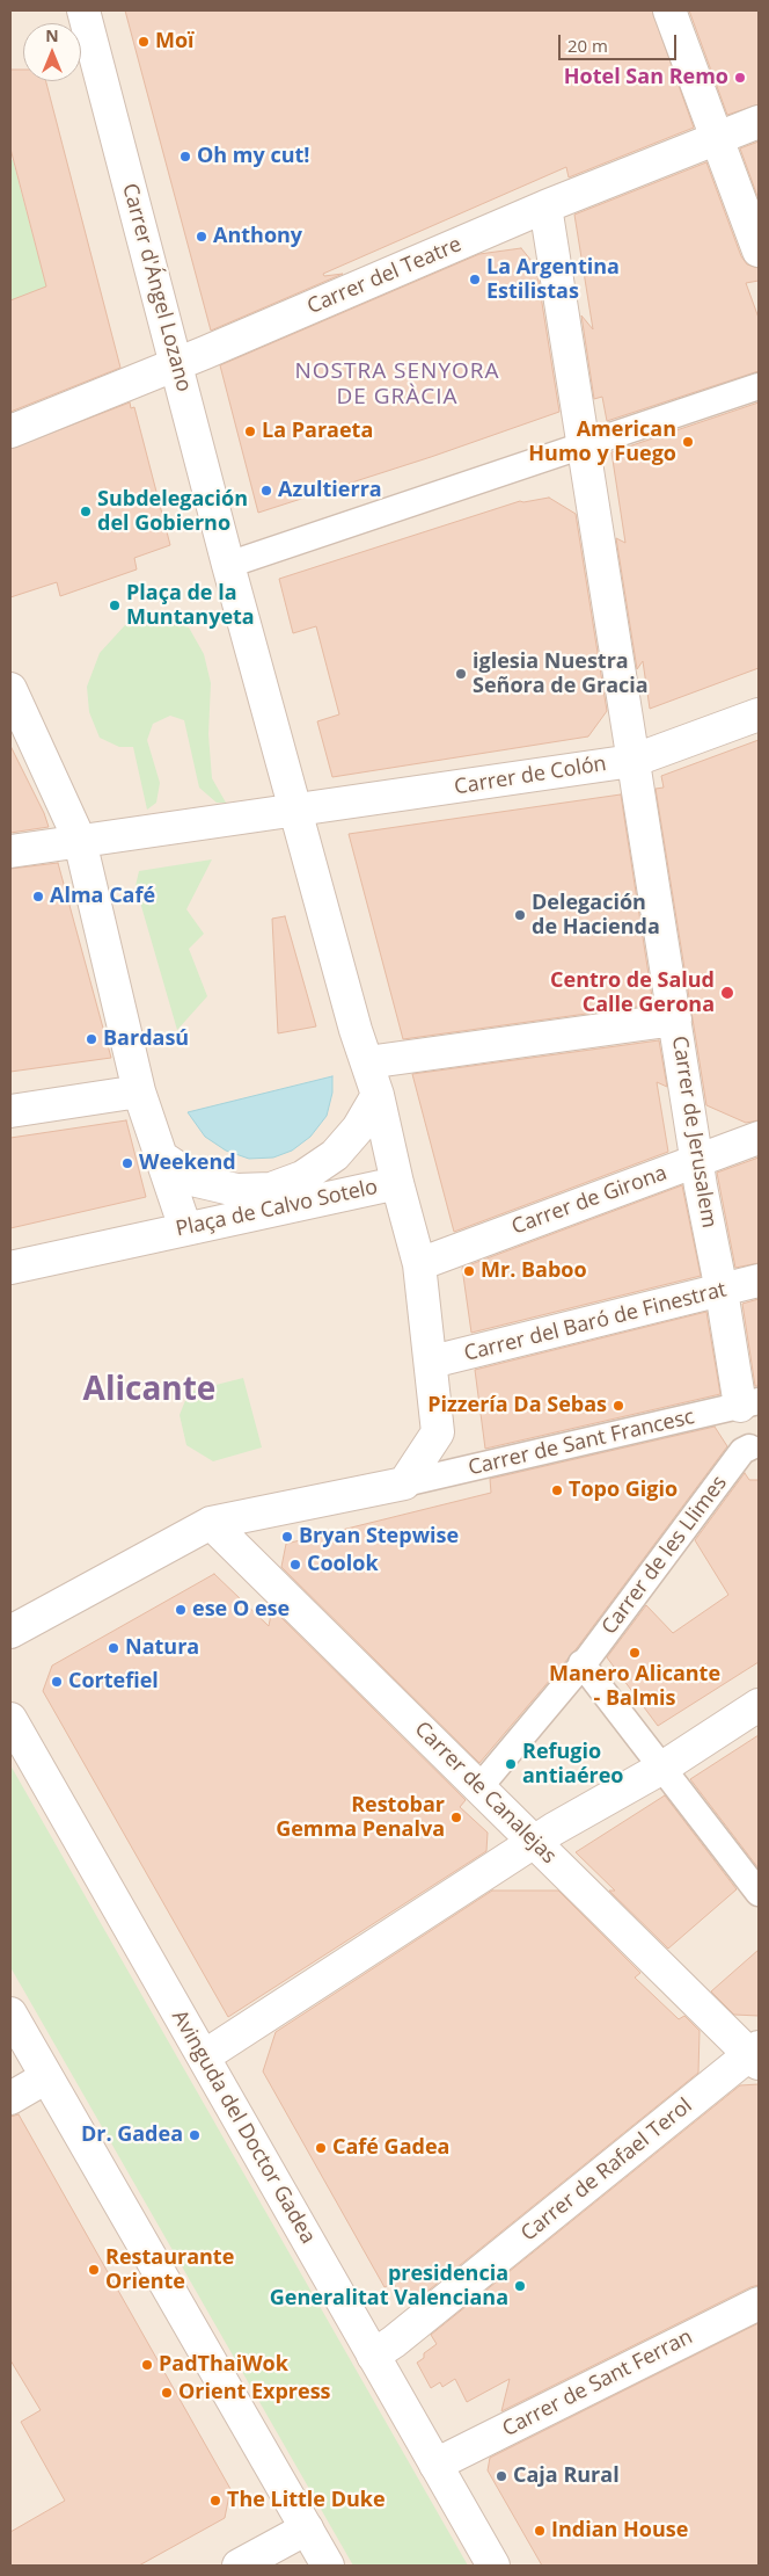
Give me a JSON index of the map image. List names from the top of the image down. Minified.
{"streets":{"street":["Carrer del Teatre","Carrer d'Ángel Lozano","Carrer de Colón","Carrer de Jerusalem","Carrer de Girona","Plaça de Calvo Sotelo","Carrer del Baró de Finestrat","Carrer de Sant Francesc","Carrer de les Llimes","Carrer de Canalejas","Avinguda del Doctor Gadea","Carrer de Rafael Terol","Carrer de Sant Ferran"]},"crossings":[["Carrer del Teatre","Carrer d'Ángel Lozano"],["Carrer del Teatre","Carrer de Jerusalem"],["Carrer de Colón","Carrer de Jerusalem"],["Carrer de Jerusalem","Carrer de Girona"],["Carrer de Jerusalem","Carrer del Baró de Finestrat"],["Carrer de Jerusalem","Carrer de Sant Francesc"],["Carrer de Girona","Plaça de Calvo Sotelo"],["Plaça de Calvo Sotelo","Carrer del Baró de Finestrat"],["Plaça de Calvo Sotelo","Carrer de Sant Francesc"],["Carrer de les Llimes","Carrer de Canalejas"],["Carrer de Canalejas","Carrer de Rafael Terol"],["Avinguda del Doctor Gadea","Carrer de Rafael Terol"],["Avinguda del Doctor Gadea","Carrer de Sant Ferran"]],"districts":["NOSTRA SENYORA DE GRÀCIA","Alicante"],"places":["Moï","Hotel San Remo","Oh my cut!","Anthony","La Argentina Estilistas","La Paraeta","American Humo y Fuego","Azultierra","Subdelegación del Gobierno","Plaça de la Muntanyeta","iglesia Nuestra Señora de Gracia","Alma Café","Delegación de Hacienda","Centro de Salud Calle Gerona","Bardasú","Weekend","Mr. Baboo","Pizzería Da Sebas","Topo Gigio","Bryan Stepwise","Coolok","ese O ese","Natura","Manero Alicante - Balmis","Cortefiel","Refugio antiaéreo","Restobar Gemma Penalva","Dr. Gadea","Café Gadea","Restaurante Oriente","presidencia Generalitat Valenciana","PadThaiWok","Orient Express","Caja Rural","The Little Duke","Indian House"],"scale_bar":"20 m","north":"top"}
